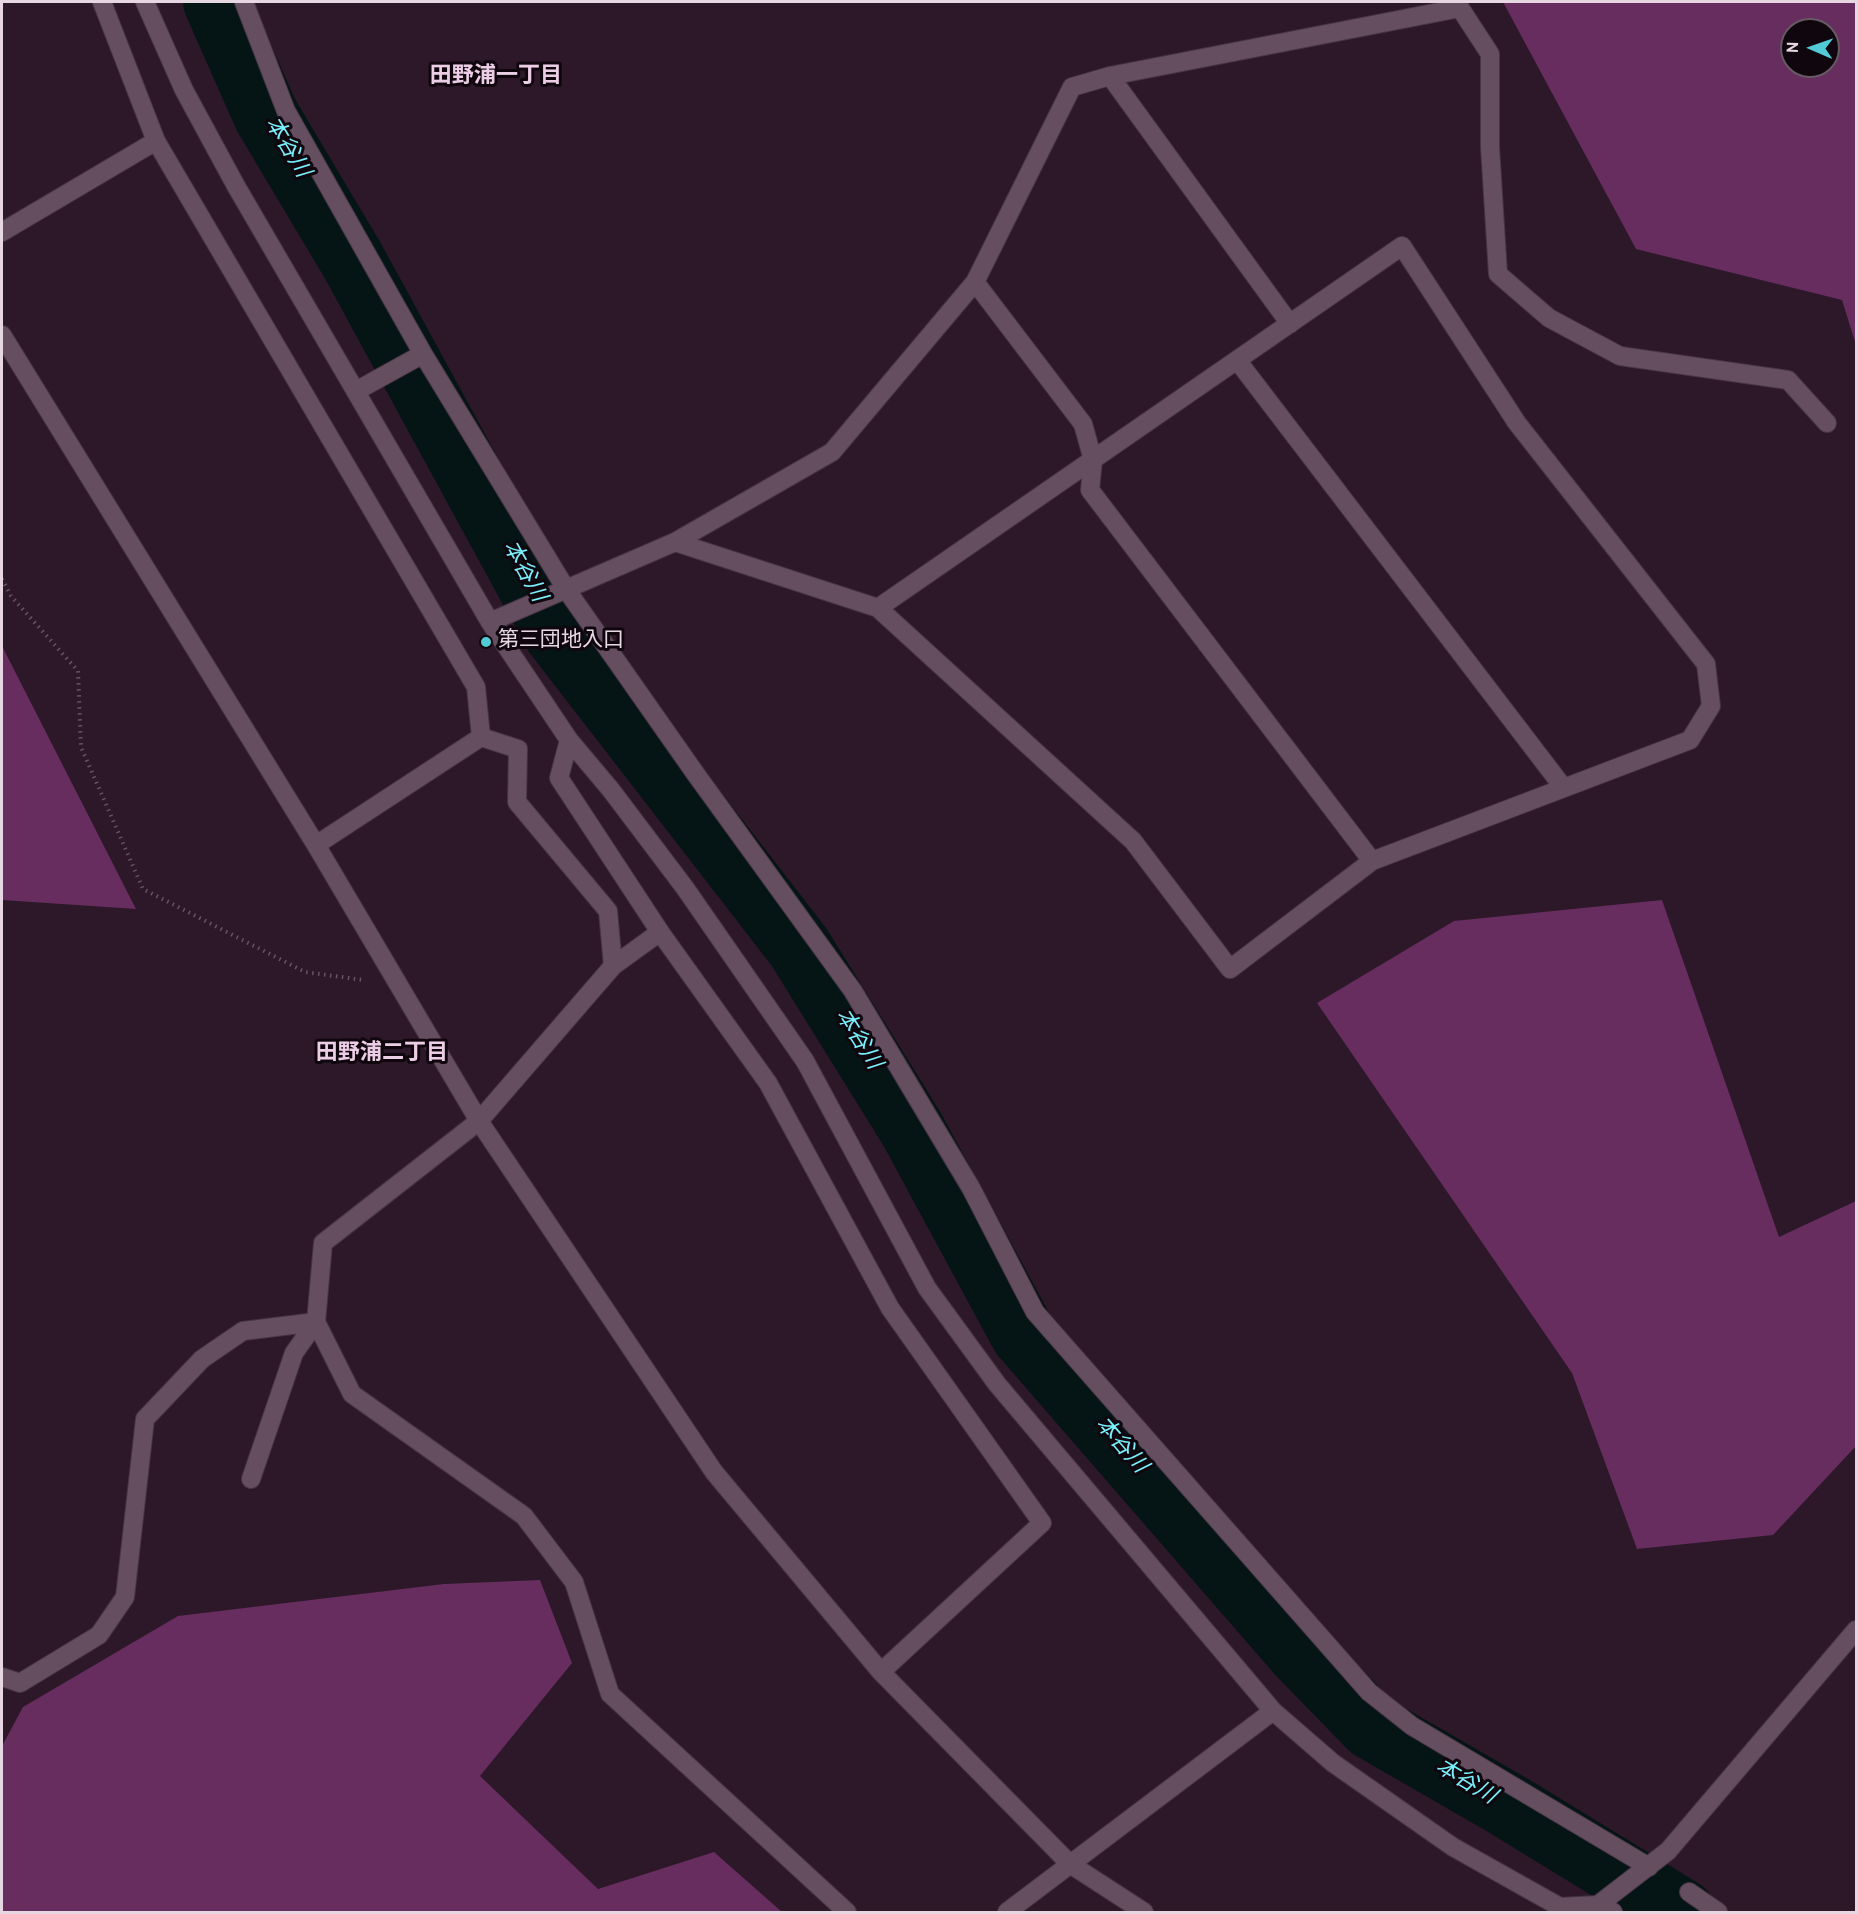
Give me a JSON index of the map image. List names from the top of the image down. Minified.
{"districts":["田野浦一丁目","田野浦二丁目"],"water":["本谷川"],"places":["第三団地入口"],"north":"left"}
